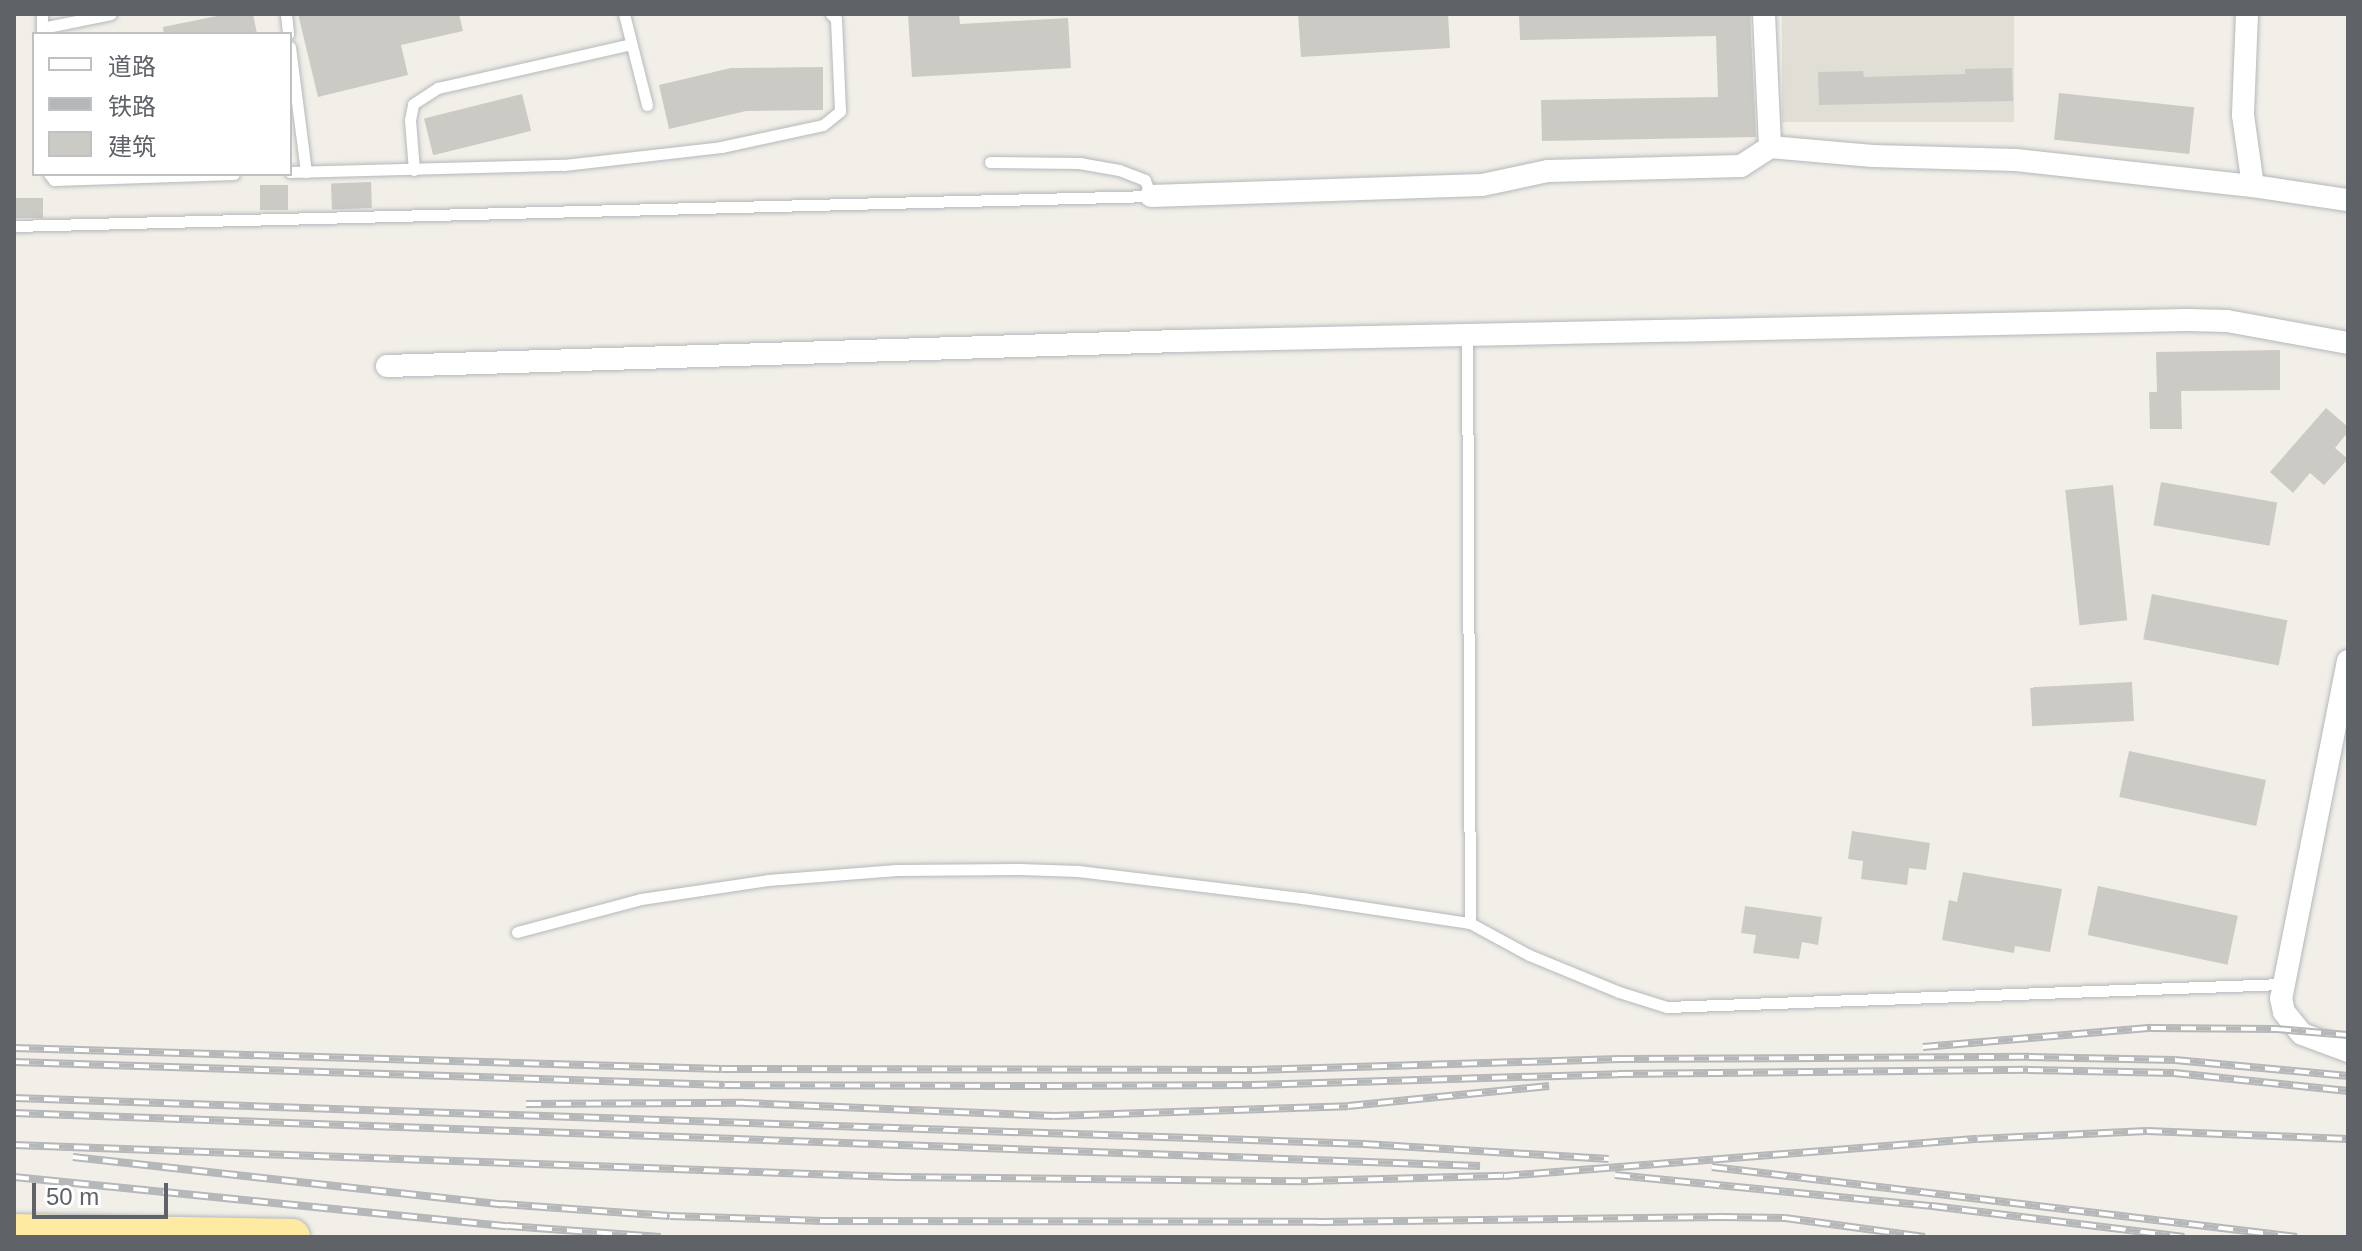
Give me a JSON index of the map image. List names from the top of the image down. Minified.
{"legend":["道路","铁路","建筑"],"scale_bar":"50 m"}
